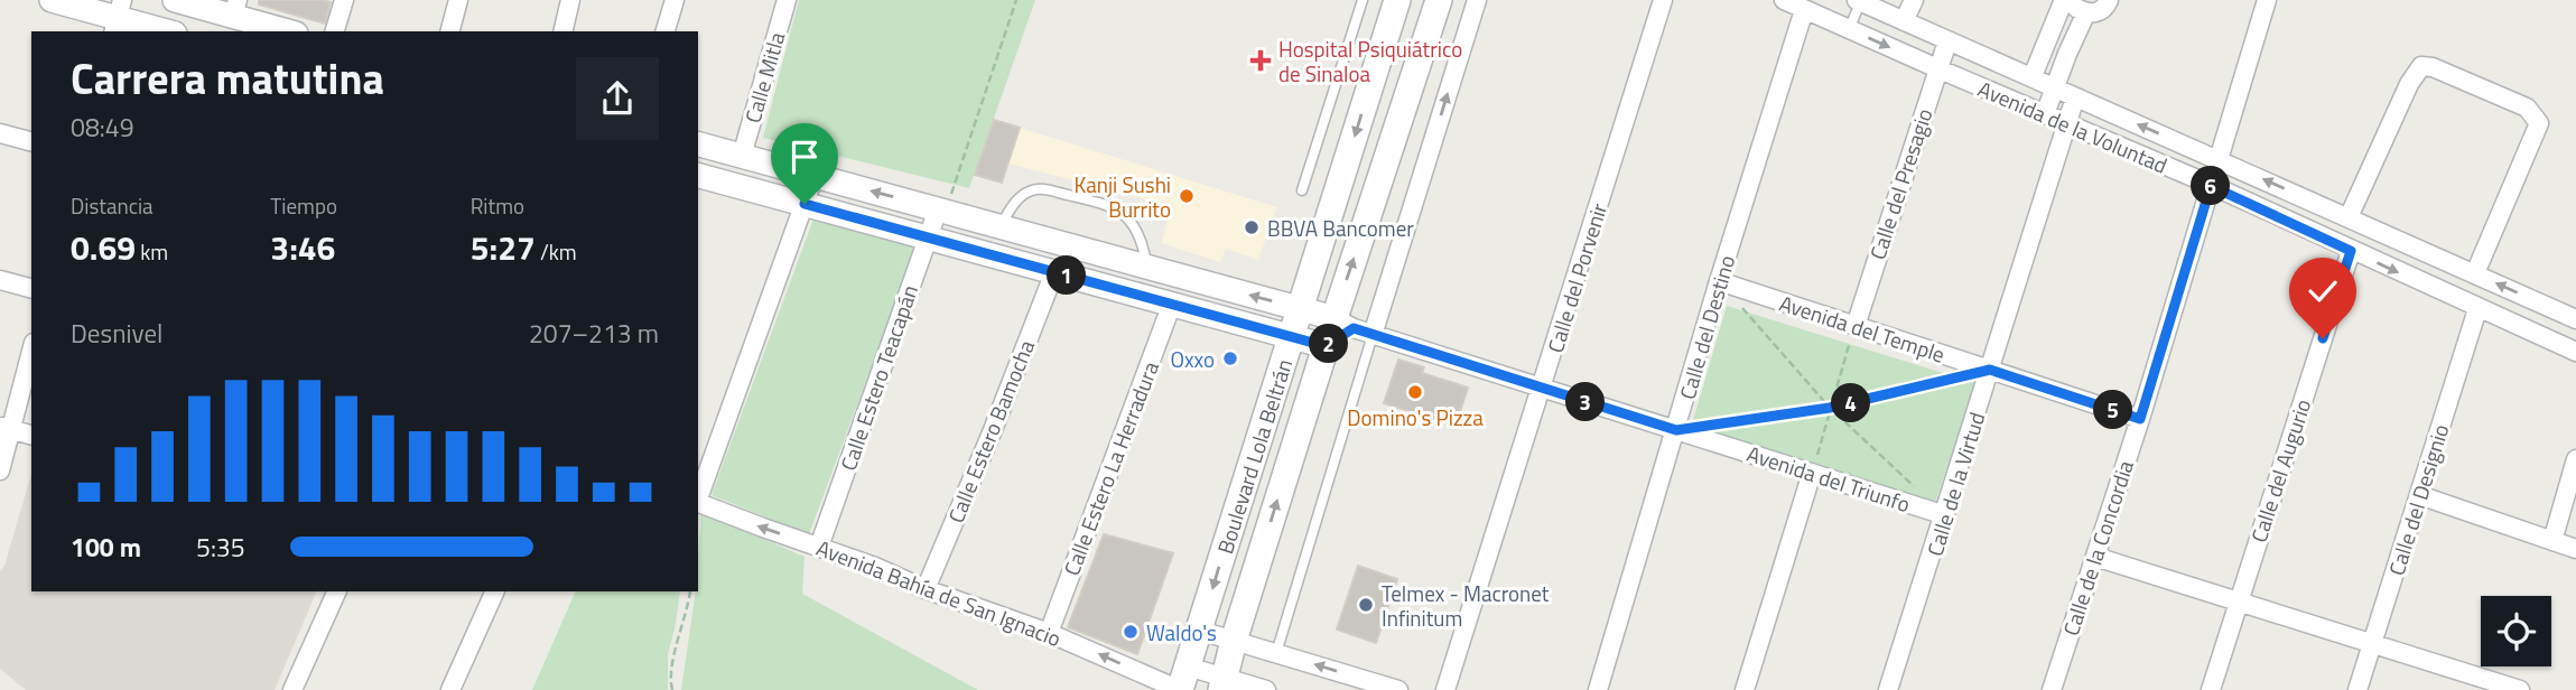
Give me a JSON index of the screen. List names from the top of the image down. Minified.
{"streets":{"main road":["Boulevard Lola Beltrán"],"street":["Calle Mitla","Avenida de la Voluntad","Calle del Presagio","Calle del Porvenir","Calle del Destino","Avenida del Temple","Calle Estero Teacapán","Calle Estero Bamocha","Calle Estero La Herradura","Calle del Augurio","Avenida del Triunfo","Calle de la Virtud","Calle del Designio","Calle de la Concordia","Avenida Bahía de San Ignacio"]},"crossings":[["Avenida de la Voluntad","Calle del Presagio"],["Avenida de la Voluntad","Calle del Destino"],["Avenida de la Voluntad","Calle del Augurio"],["Avenida de la Voluntad","Calle de la Virtud"],["Avenida de la Voluntad","Calle del Designio"],["Avenida de la Voluntad","Calle de la Concordia"],["Calle del Presagio","Avenida del Temple"],["Calle del Porvenir","Avenida del Triunfo"],["Calle del Destino","Avenida del Temple"],["Calle del Destino","Avenida del Triunfo"],["Avenida del Temple","Calle de la Virtud"],["Avenida del Temple","Calle de la Concordia"],["Calle Estero Teacapán","Avenida Bahía de San Ignacio"],["Calle Estero Bamocha","Avenida Bahía de San Ignacio"],["Boulevard Lola Beltrán","Avenida del Triunfo"],["Boulevard Lola Beltrán","Avenida Bahía de San Ignacio"],["Calle Estero La Herradura","Avenida Bahía de San Ignacio"],["Avenida del Triunfo","Calle de la Virtud"]],"one_way":["Avenida Bahía de San Ignacio"],"places":{"health":["Hospital Psiquiátrico de Sinaloa"],"other":["Kanji Sushi Burrito","BBVA Bancomer","Oxxo","Domino's Pizza","Telmex - Macronet Infinitum","Waldo's"]},"page":{"heading":["Carrera matutina","08:49"],"stats":[["Distancia","0.69 km"],["Tiempo","3:46"],["Ritmo","5:27 /km"]],"pins":["6","1","2","3","4","5"],"chart":["Desnivel","207–213 m"],"list":[{"name":"100 m","note":"5:35"}]}}
